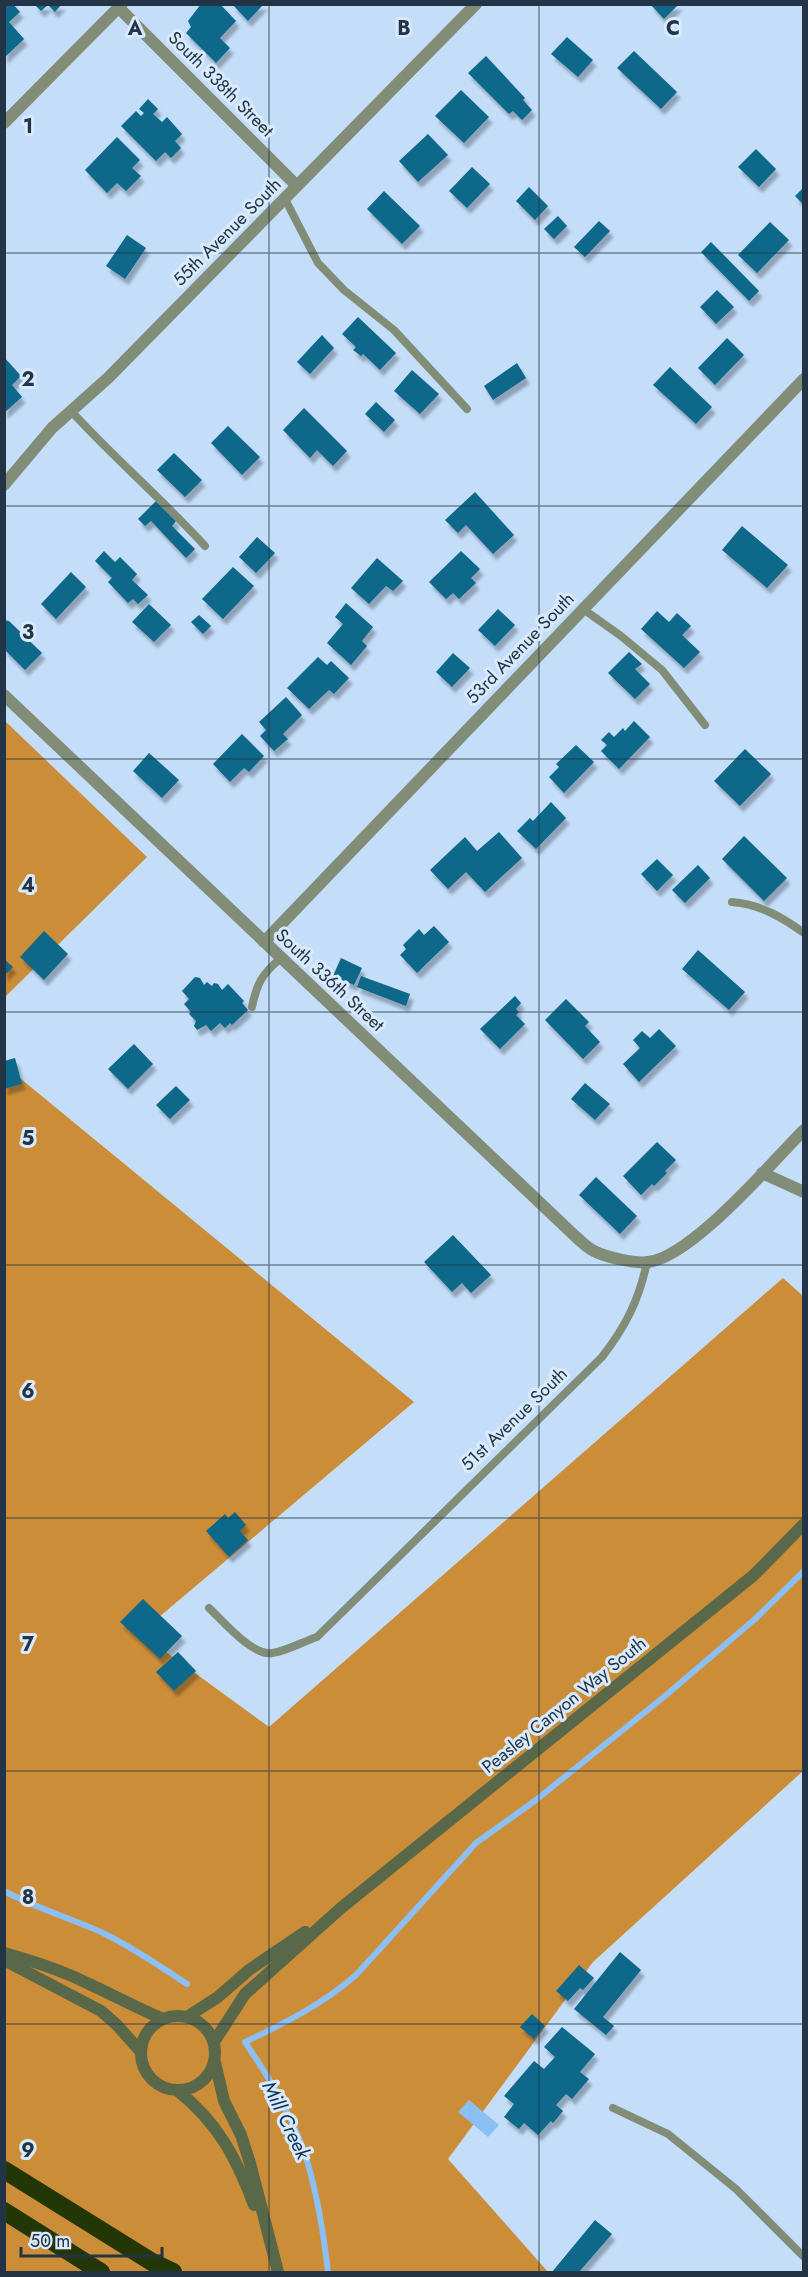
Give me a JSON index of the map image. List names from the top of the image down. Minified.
{"streets":{"main road":["Peasley Canyon Way South"],"street":["South 338th Street","55th Avenue South","53rd Avenue South","South 336th Street"],"lane":["51st Avenue South"]},"crossings":[["South 338th Street","55th Avenue South"],["53rd Avenue South","South 336th Street"],["South 336th Street","51st Avenue South"]],"water":["Mill Creek"],"scale_bar":"50 m","grid":{"columns":["A","B","C"],"rows":["1","2","3","4","5","6","7","8","9"]}}
